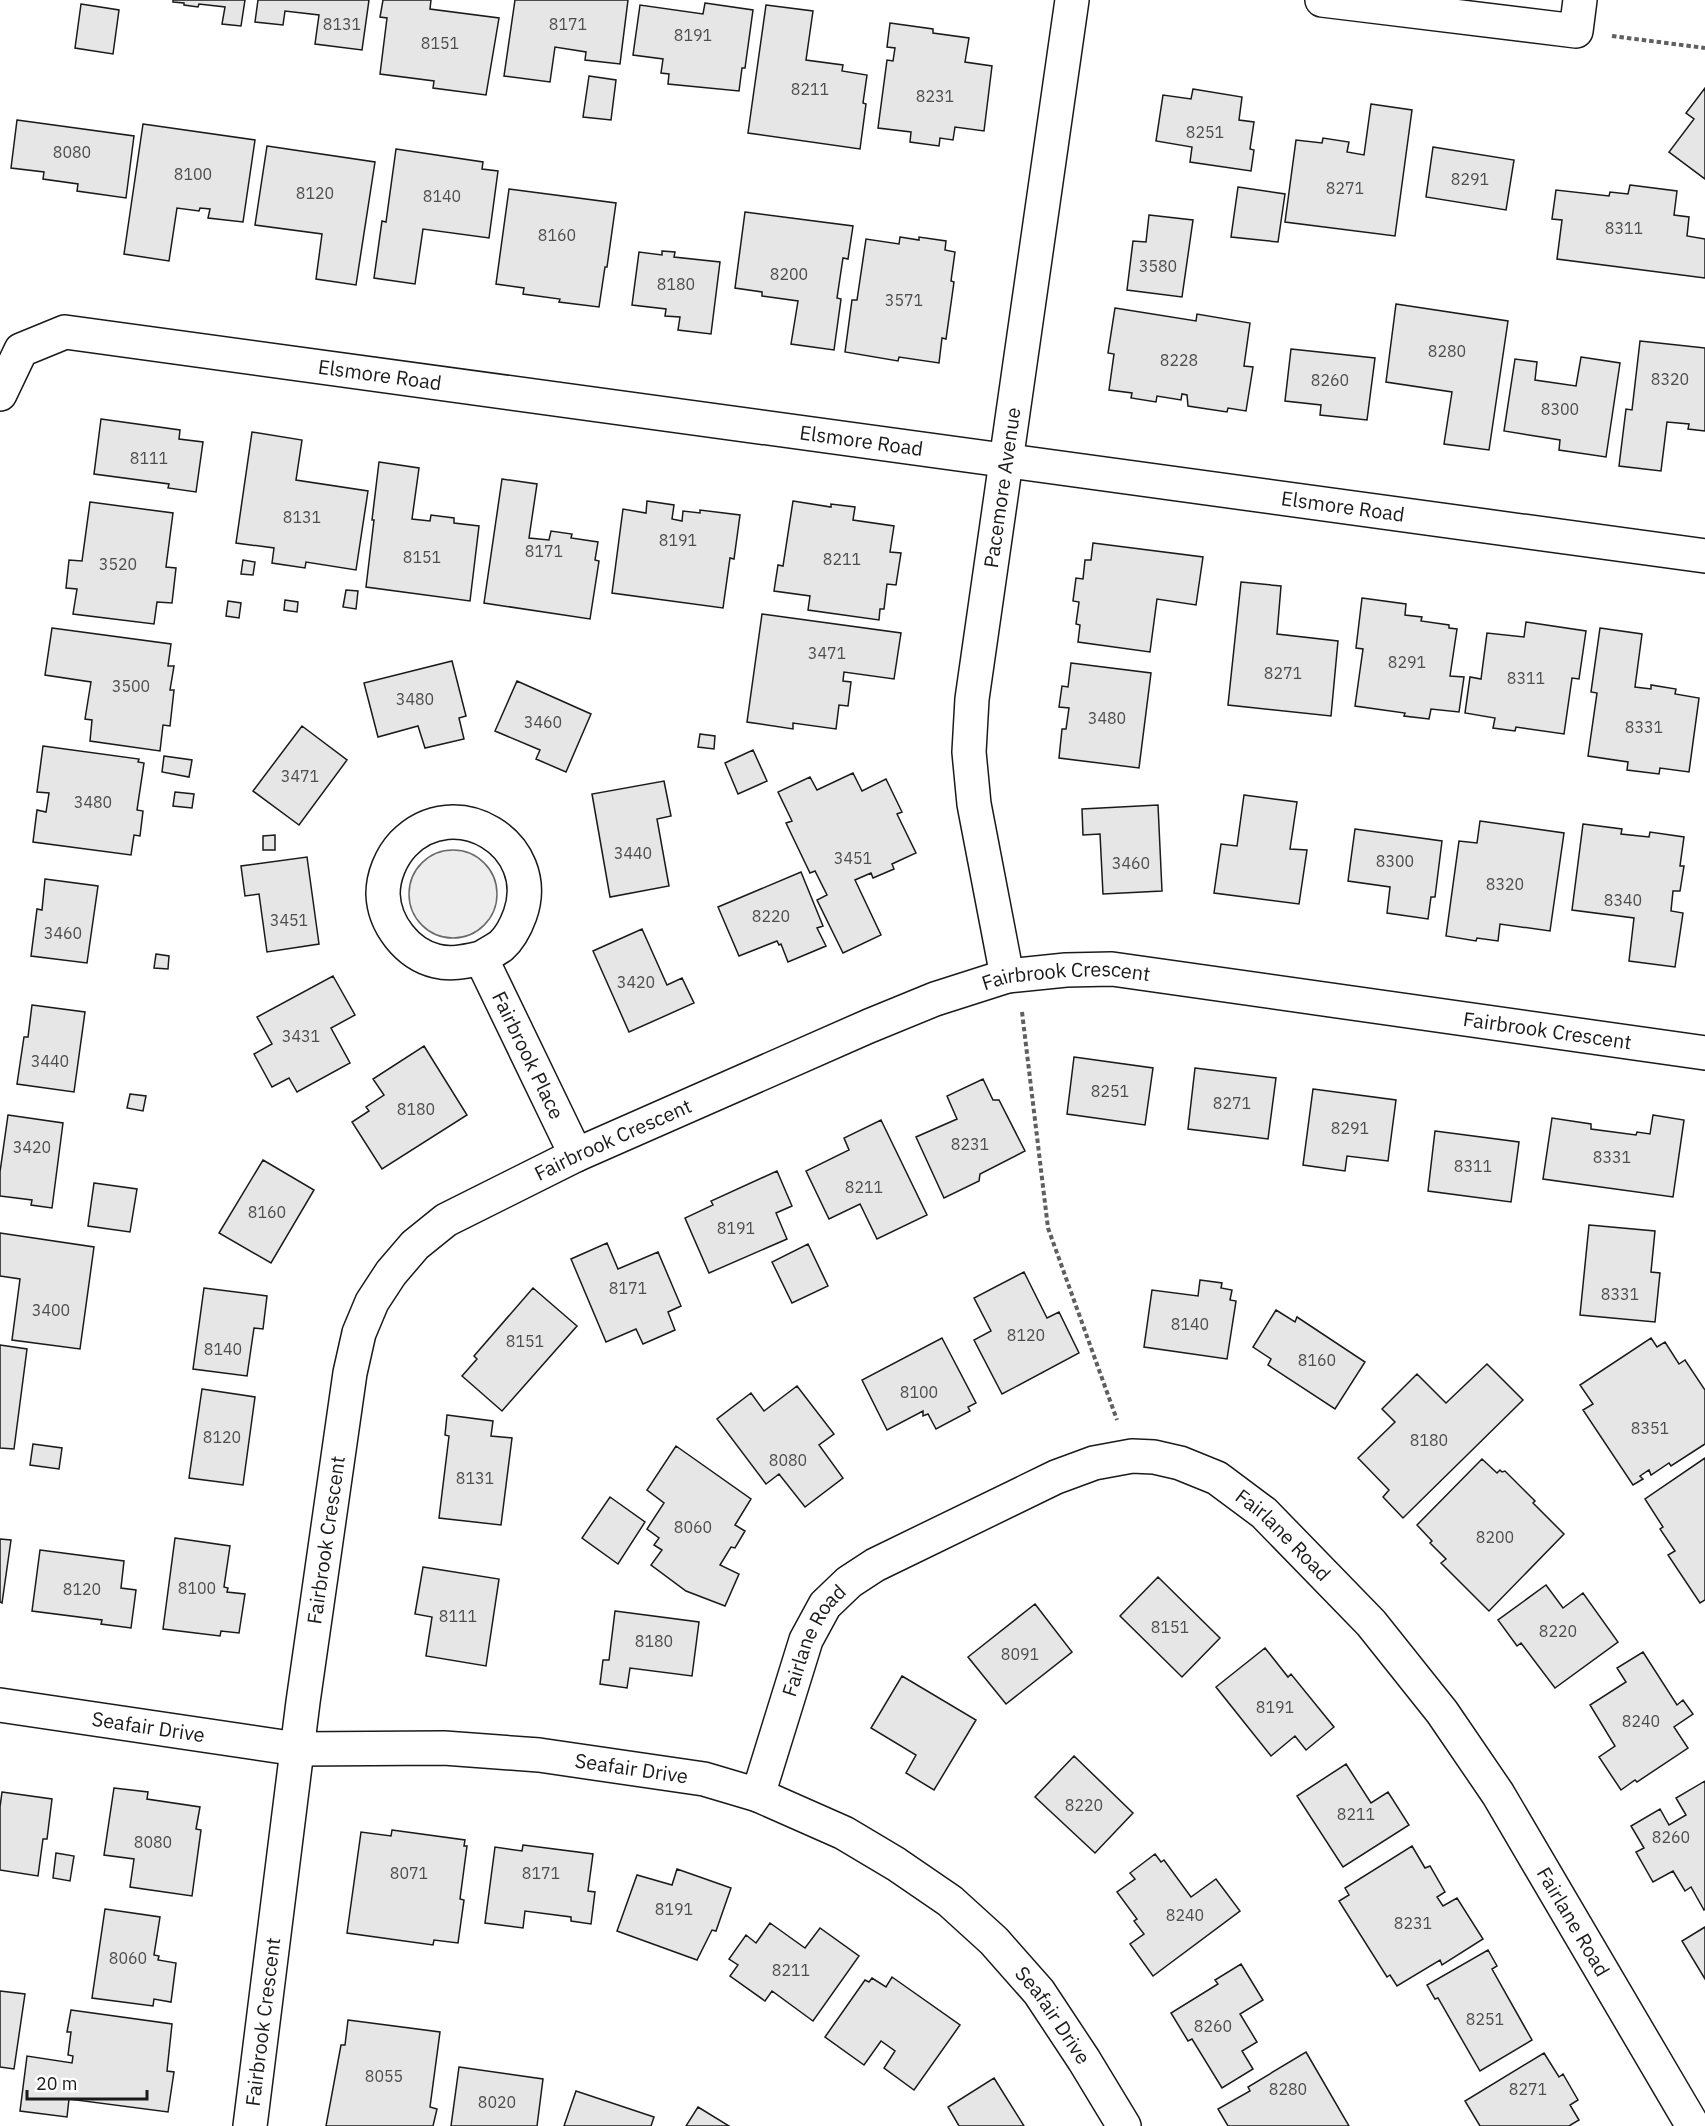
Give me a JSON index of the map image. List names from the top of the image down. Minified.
{"streets":{"street":["Elsmore Road","Pacemore Avenue","Fairbrook Crescent","Fairbrook Place","Fairlane Road","Seafair Drive"]},"crossings":[["Elsmore Road","Pacemore Avenue"],["Pacemore Avenue","Fairbrook Crescent"],["Fairbrook Crescent","Fairbrook Place"],["Fairbrook Crescent","Seafair Drive"],["Fairlane Road","Seafair Drive"]],"house_numbers":["8131","8171","8191","8151","8211","8231","8251","8080","8100","8291","8271","8120","8140","8311","8160","3580","8200","8180","3571","8280","8228","8320","8260","8300","8111","8131","8191","8171","8151","8211","3520","3471","8291","8271","8311","3500","3480","3480","3460","8331","3471","3480","3440","3451","8300","3460","8320","8340","8220","3451","3460","3420","3431","3440","8251","8271","8180","8291","8231","3420","8331","8311","8211","8160","8191","8171","8331","3400","8140","8120","8151","8140","8160","8100","8351","8120","8180","8080","8131","8060","8200","8100","8120","8111","8151","8220","8180","8091","8191","8240","8220","8211","8260","8080","8071","8171","8191","8240","8231","8060","8211","8251","8260","8055","8280","8271","8020"],"scale_bar":"20 m"}
